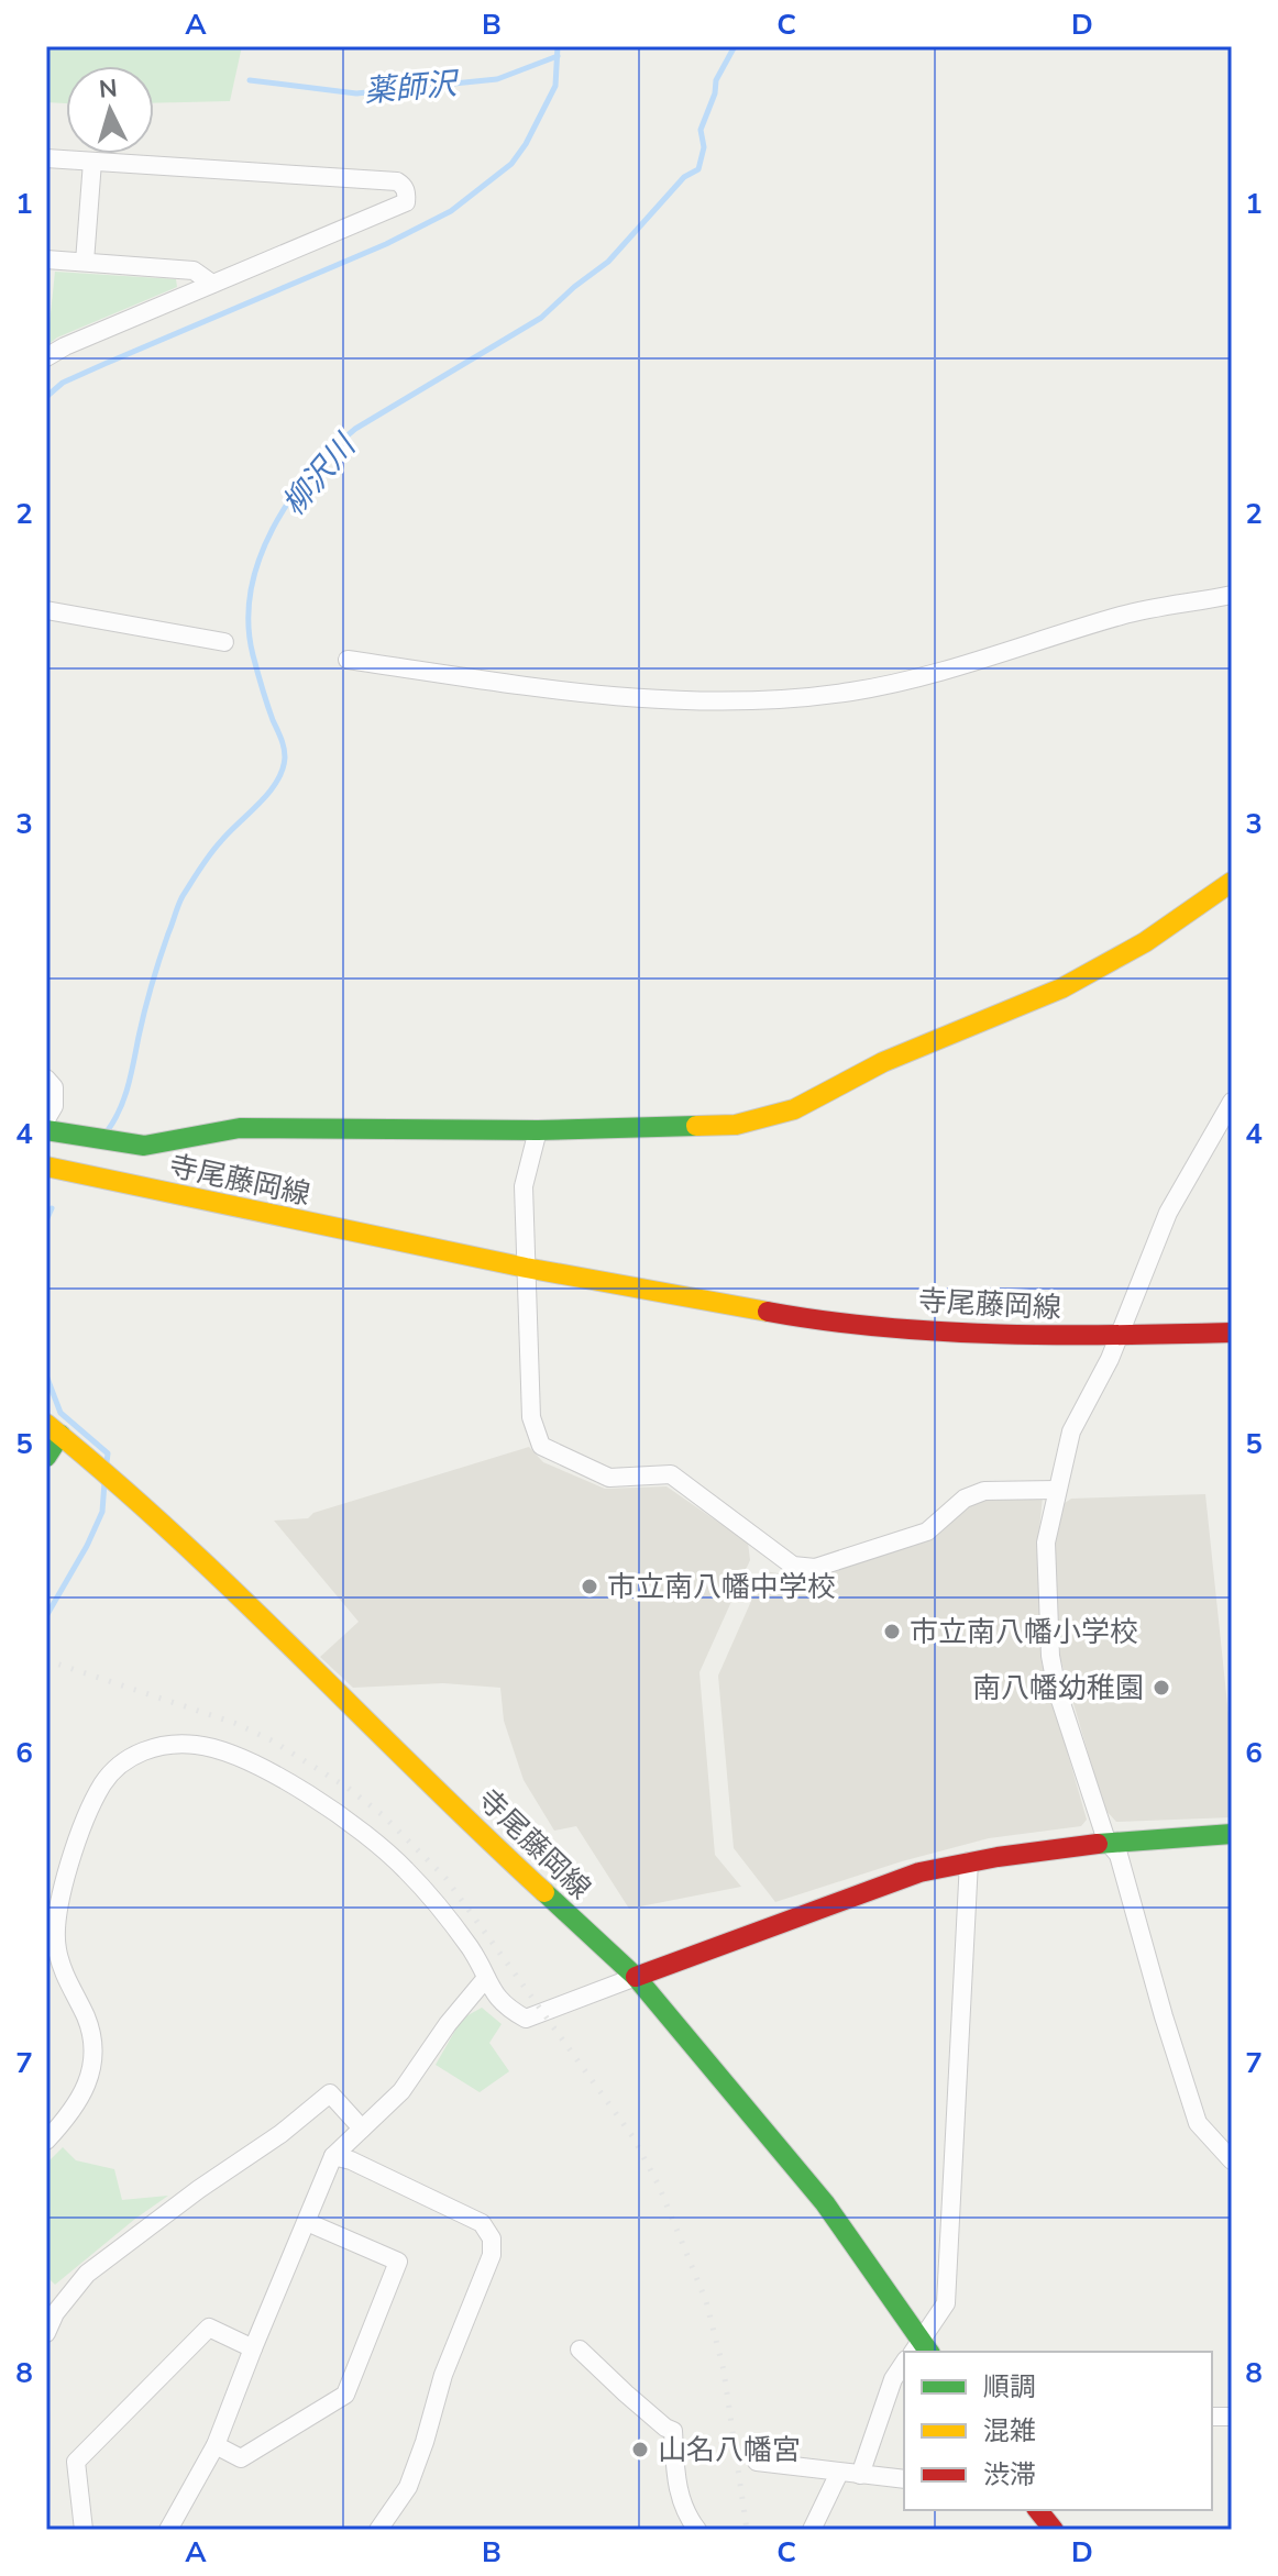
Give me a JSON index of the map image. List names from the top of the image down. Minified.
{"streets":{"main road":["寺尾藤岡線"]},"water":["薬師沢","柳沢川"],"places":["市立南八幡中学校","市立南八幡小学校","南八幡幼稚園","山名八幡宮"],"legend":["順調","混雑","渋滞"],"north":"top","grid":{"columns":["A","B","C","D"],"rows":["1","2","3","4","5","6","7","8"]}}
